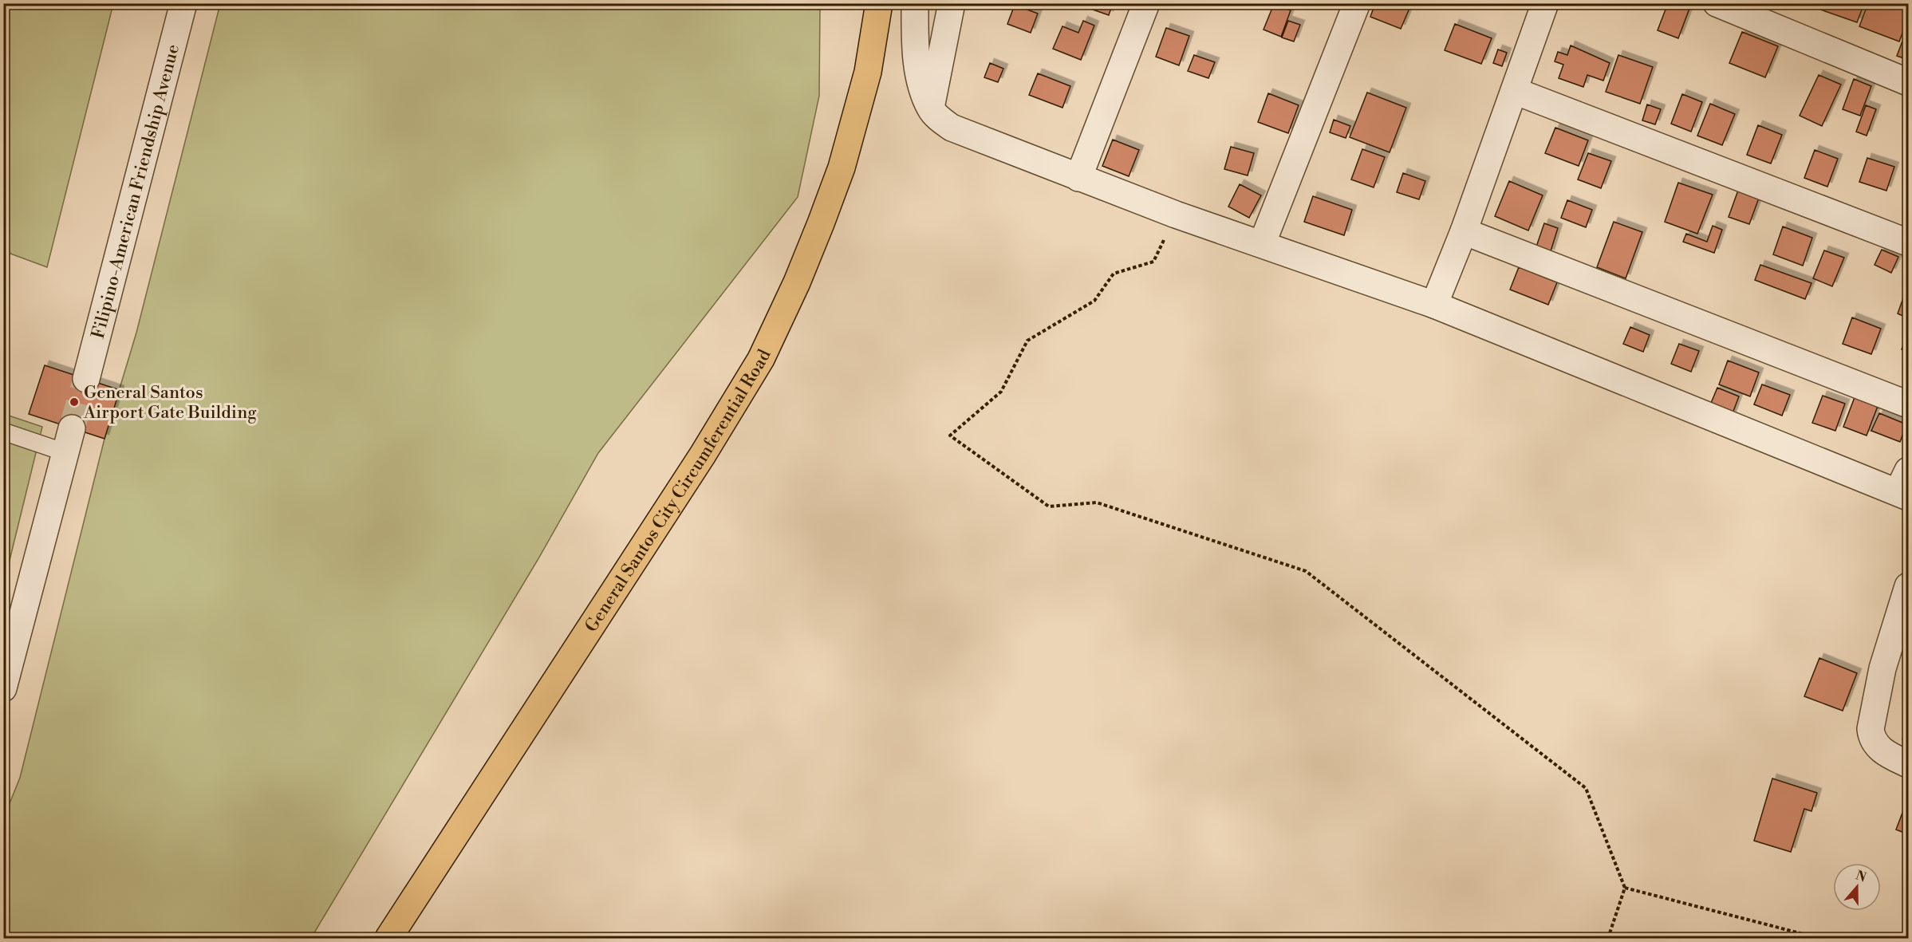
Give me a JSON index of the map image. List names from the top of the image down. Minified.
{"streets":{"main road":["General Santos City Circumferential Road"],"street":["Filipino-American Friendship Avenue"]},"places":["General Santos Airport Gate Building"],"north":"top"}
